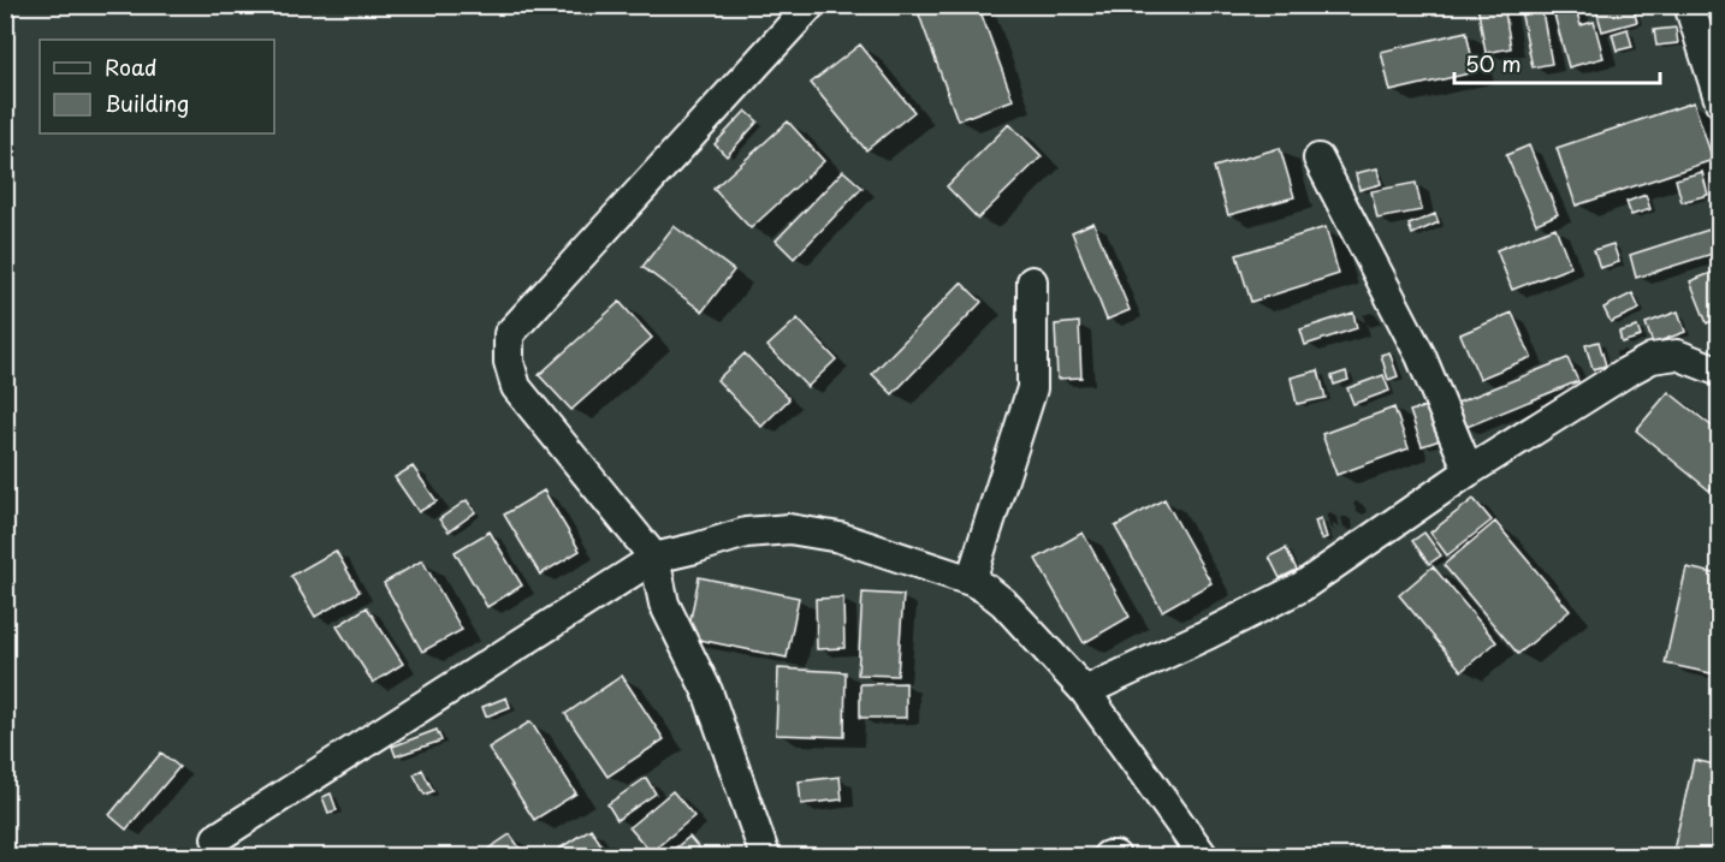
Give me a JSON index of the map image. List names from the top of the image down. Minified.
{"legend":["Road","Building"],"scale_bar":"50 m"}
